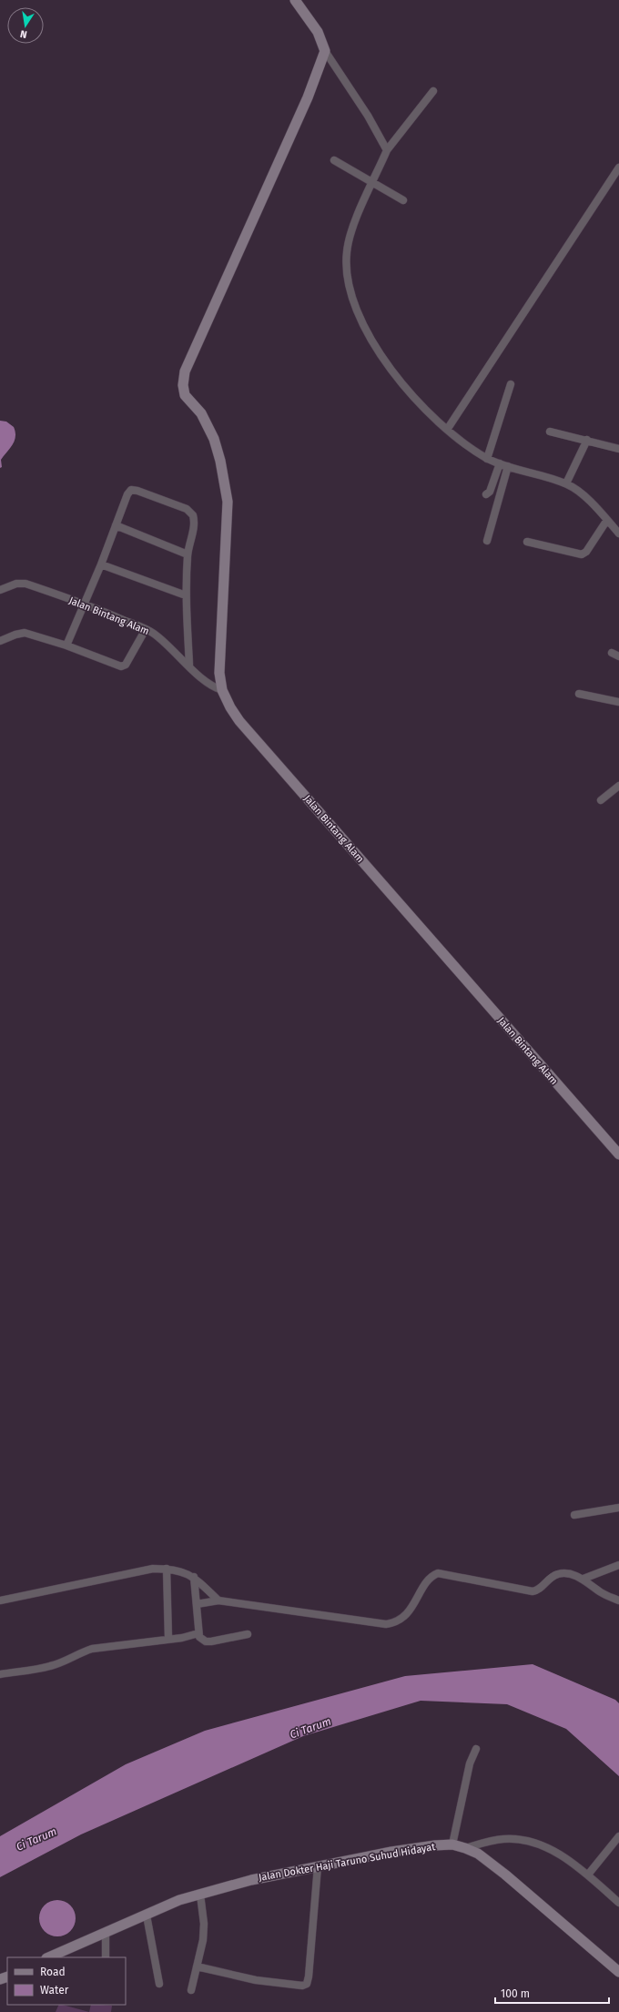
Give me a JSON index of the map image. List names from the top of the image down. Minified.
{"streets":{"street":["Jalan Bintang Alam","Jalan Dokter Haji Taruno Suhud Hidayat"]},"water":["Ci Tarum"],"legend":["Road","Water"],"scale_bar":"100 m","north":"bottom"}
